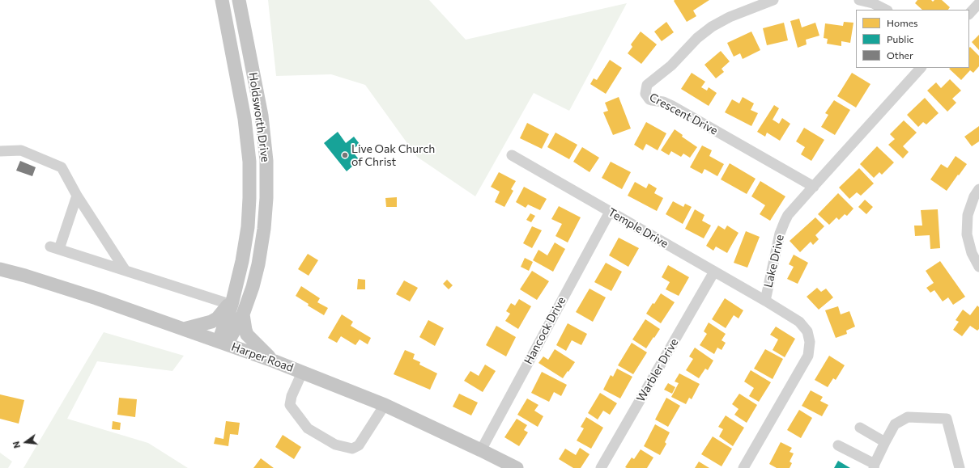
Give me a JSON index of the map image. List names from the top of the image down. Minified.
{"streets":{"main road":["Holdsworth Drive","Harper Road"],"street":["Crescent Drive","Temple Drive","Lake Drive","Hancock Drive","Warbler Drive"]},"crossings":[["Crescent Drive","Lake Drive"],["Holdsworth Drive","Harper Road"],["Temple Drive","Lake Drive"],["Temple Drive","Hancock Drive"],["Temple Drive","Warbler Drive"],["Hancock Drive","Harper Road"]],"places":["Live Oak Church of Christ"],"legend":["Homes","Public","Other"],"north":"left"}
